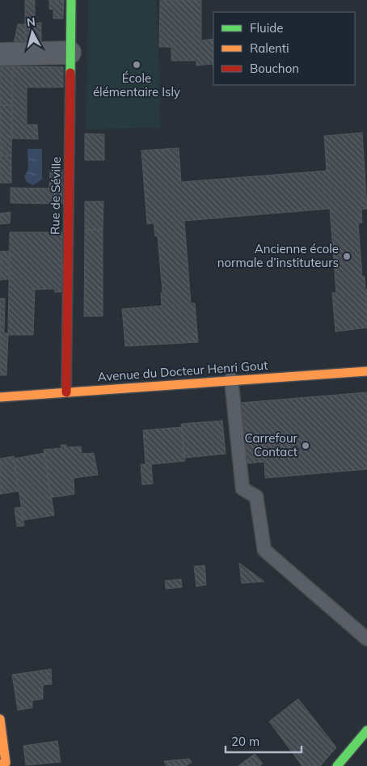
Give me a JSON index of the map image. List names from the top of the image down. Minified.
{"streets":{"street":["Rue de Séville","Avenue du Docteur Henri Gout"]},"crossings":[["Rue de Séville","Avenue du Docteur Henri Gout"]],"places":["École élémentaire Isly","Ancienne école normale d’instituteurs","Carrefour Contact"],"legend":["Fluide","Ralenti","Bouchon"],"scale_bar":"20 m","north":"top"}
